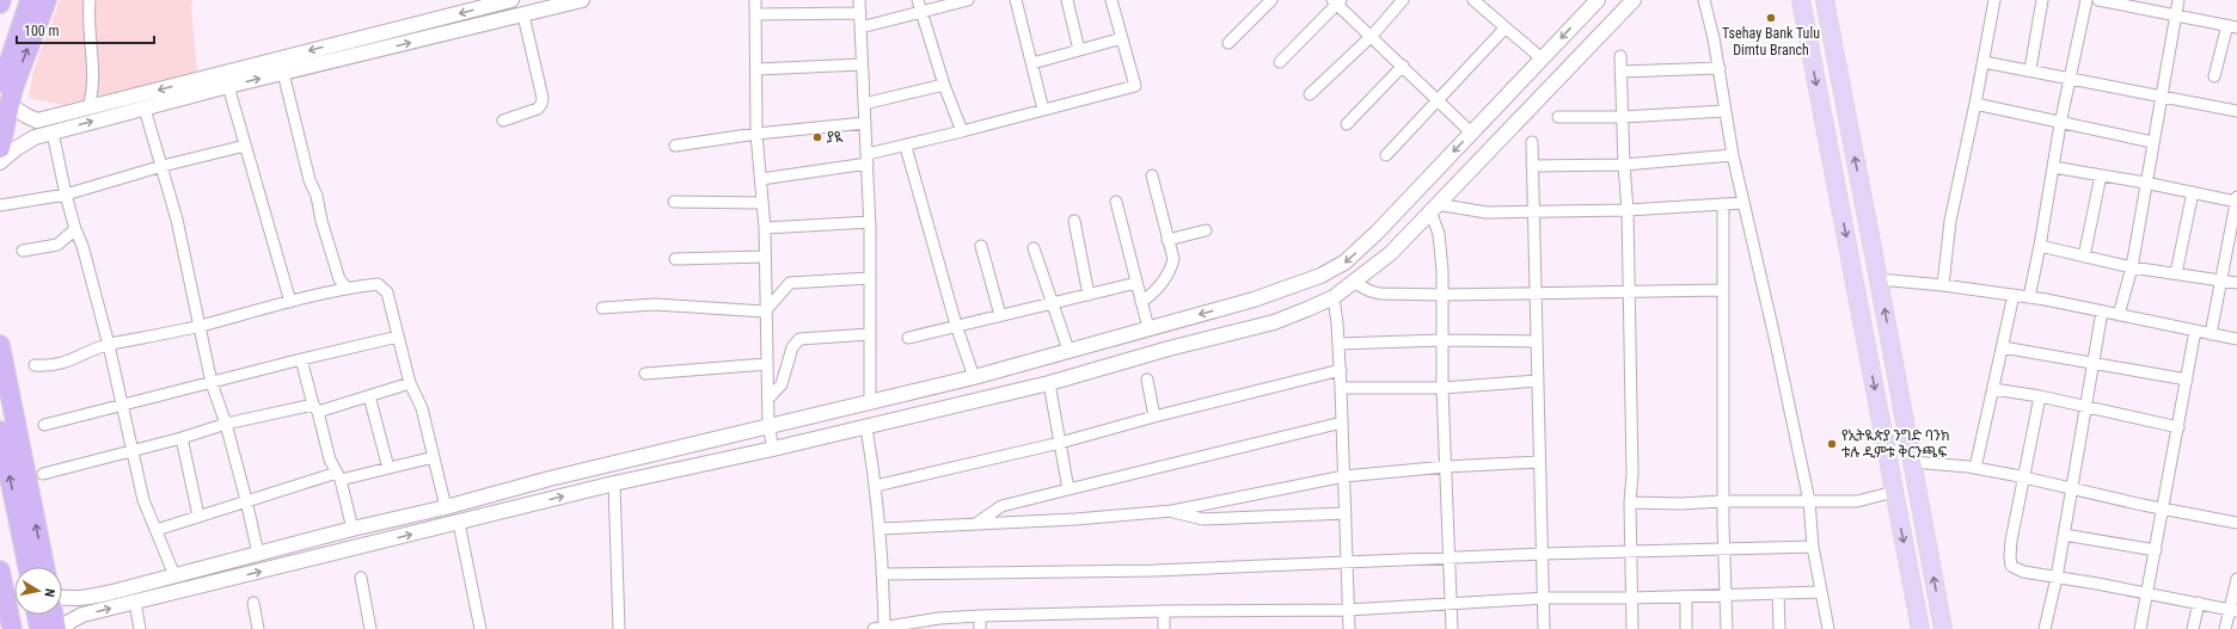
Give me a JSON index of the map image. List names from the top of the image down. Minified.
{"places":["Tsehay Bank Tulu Dimtu Branch","ያዪ","የኢትዪጵያ ንግድ ባንክ ቱሉ ዲምቱ ቅርንጫፍ"],"scale_bar":"100 m","north":"right"}
